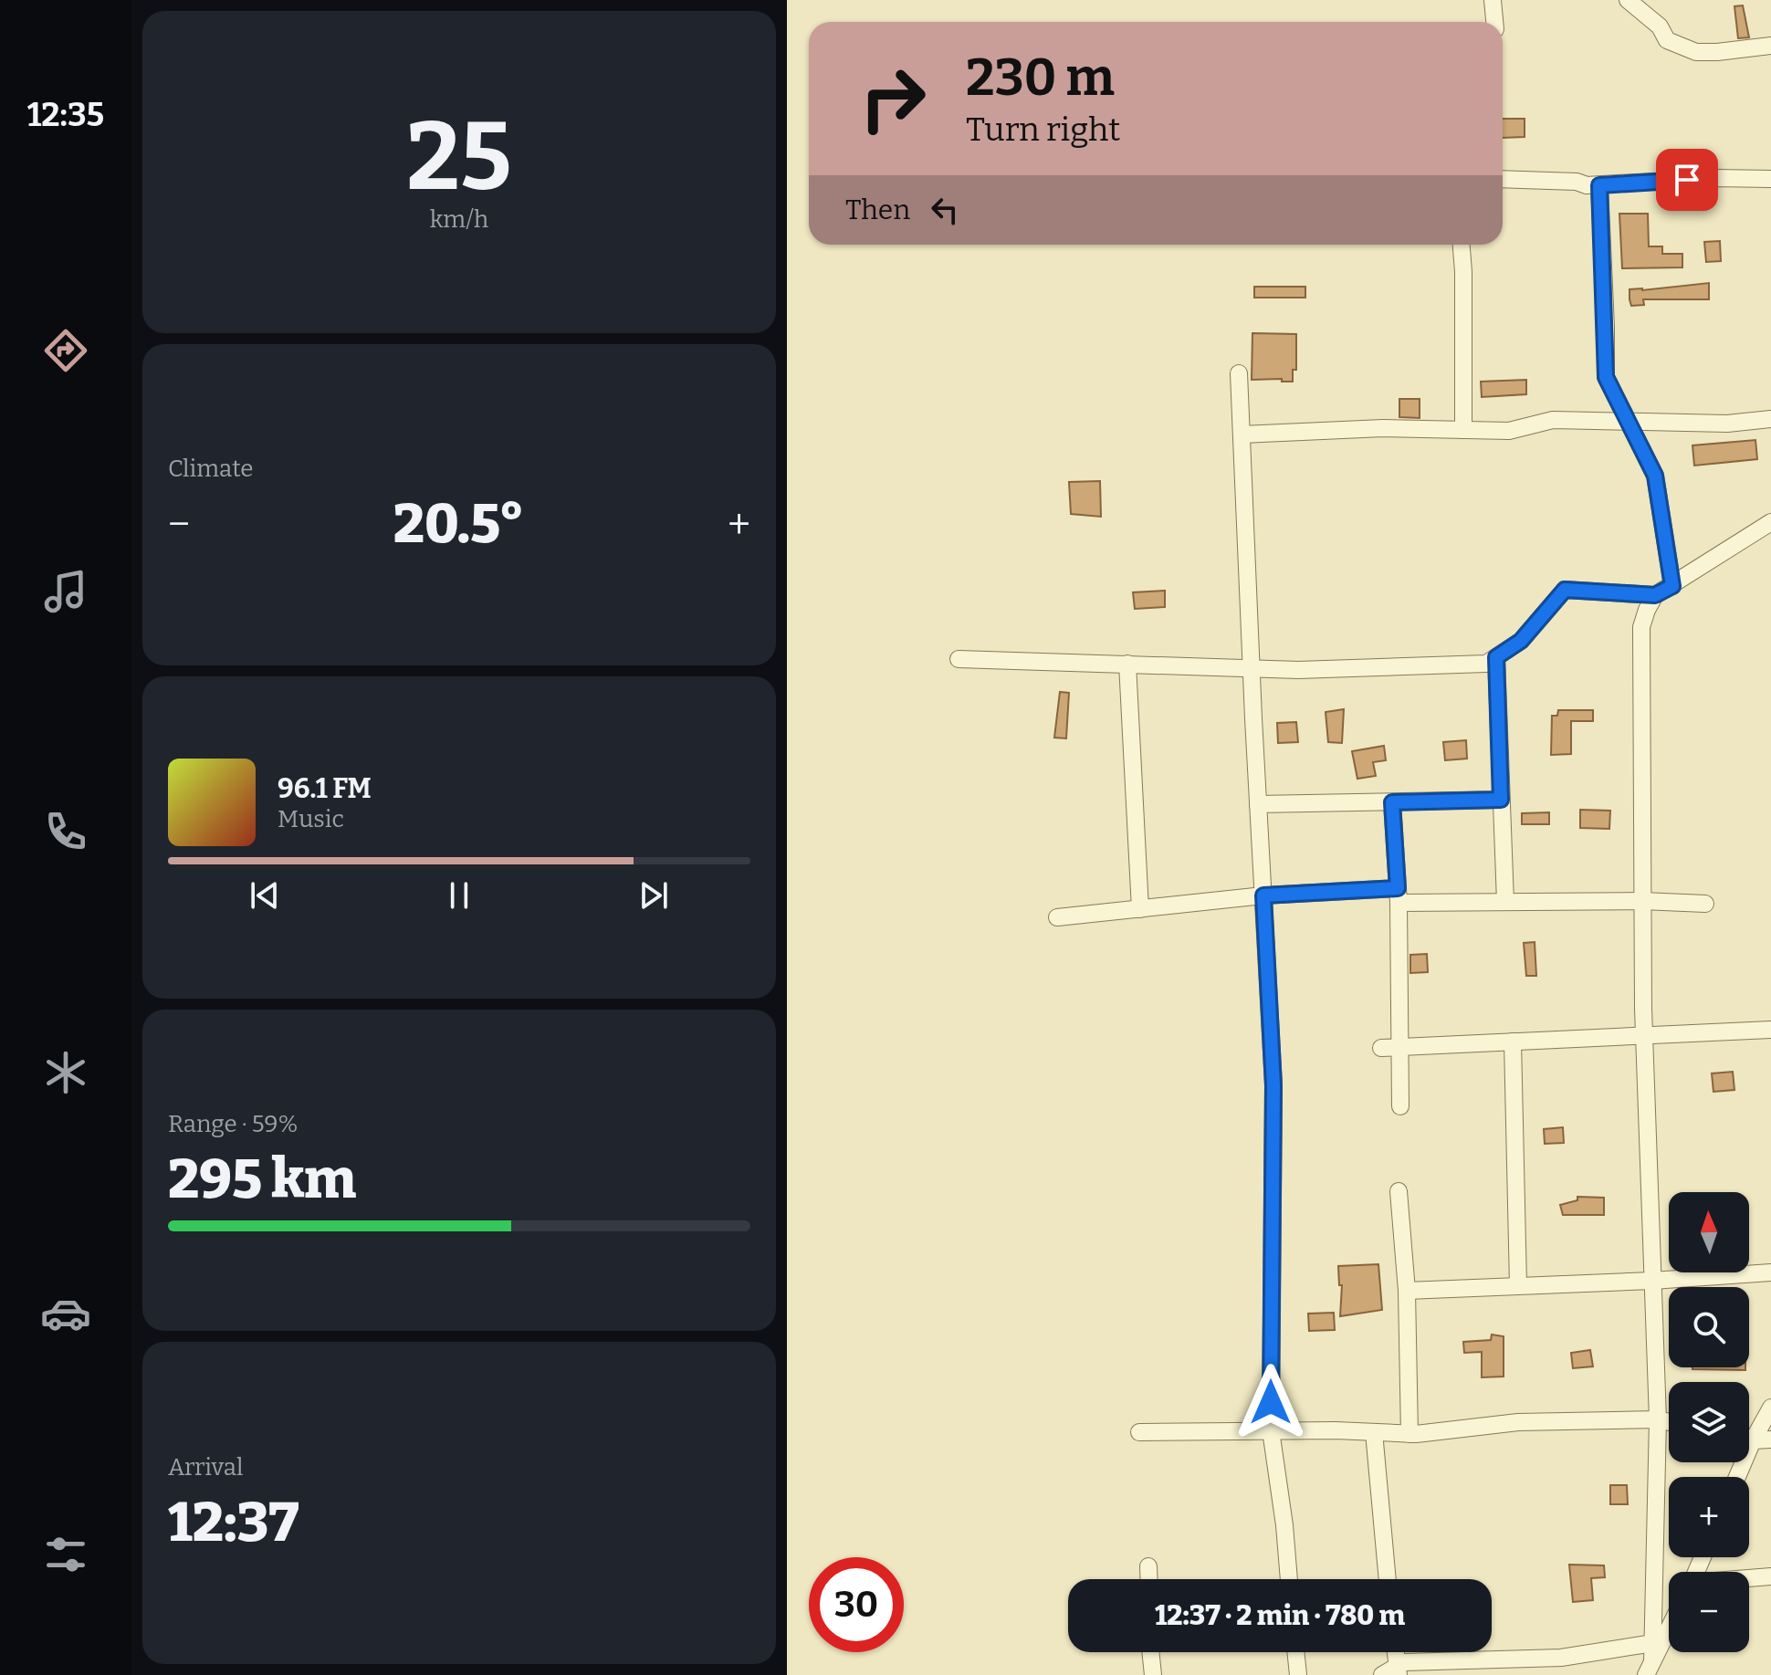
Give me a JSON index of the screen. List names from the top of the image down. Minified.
{"north":"top","page":{"tabs":"12:35","tile":[["25","km/h"],"Climate",["Range · 59%","295 km"],["Arrival","12:37"]],"turn":["230 m","Turn right"],"then":"Then","heat":["−","20.5°","+"],"song":["96.1 FM","Music"],"map_buttons":["+","−"],"limit":"30","trip":"12:37 · 2 min · 780 m"}}
